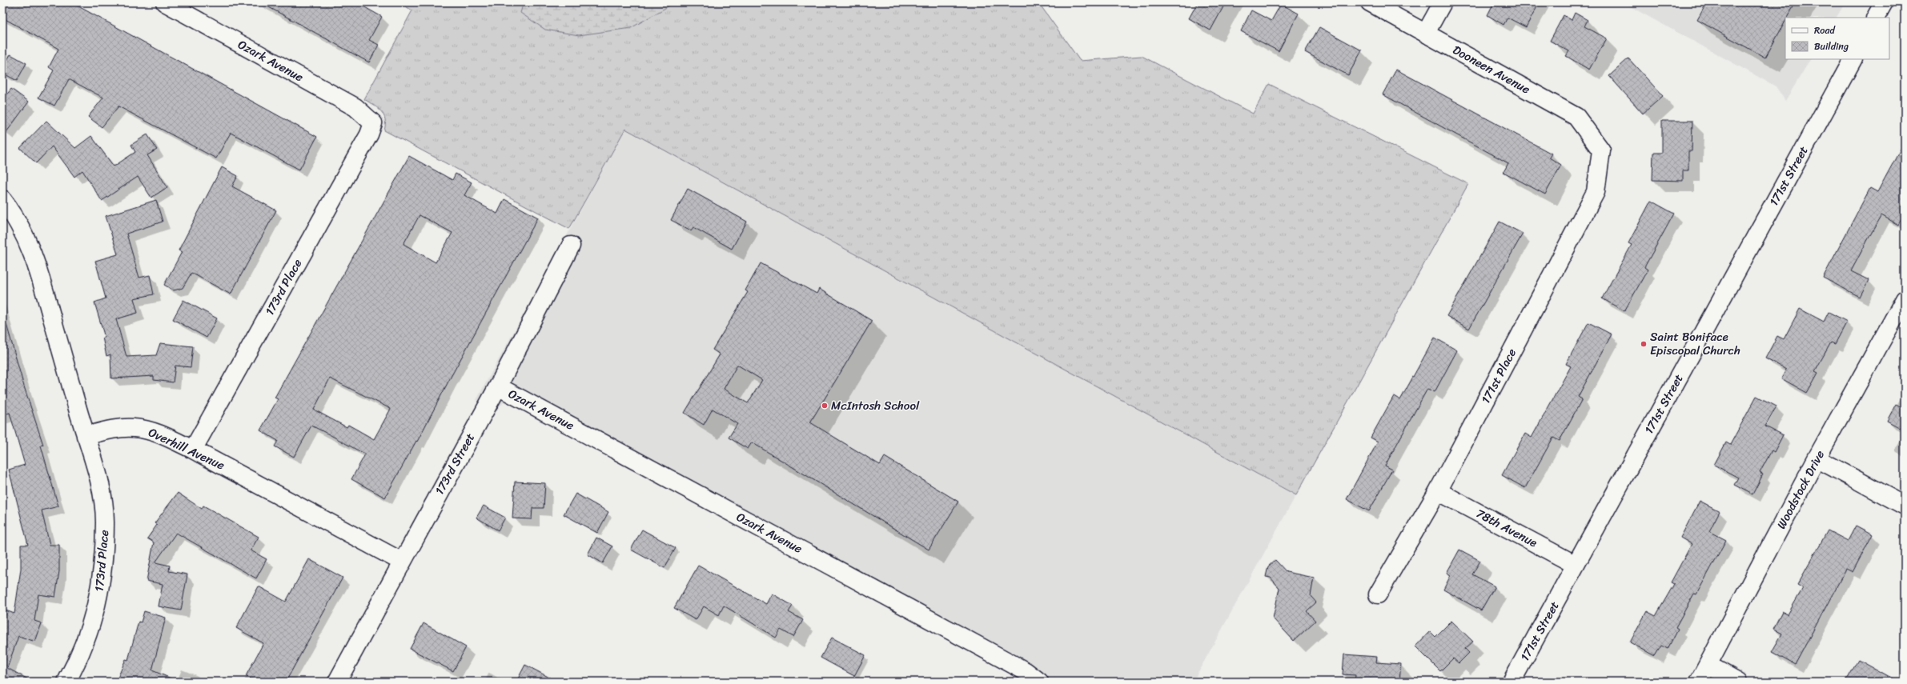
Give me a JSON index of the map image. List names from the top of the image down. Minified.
{"streets":{"street":["Ozark Avenue","Dooneen Avenue","171st Street","173rd Place","171st Place","Overhill Avenue","173rd Street","Woodstock Drive","78th Avenue"]},"crossings":[["Ozark Avenue","173rd Place"],["Ozark Avenue","173rd Street"],["Dooneen Avenue","171st Place"],["171st Street","78th Avenue"],["173rd Place","Overhill Avenue"],["171st Place","78th Avenue"],["Overhill Avenue","173rd Street"]],"places":["Saint Boniface Episcopal Church","McIntosh School"],"legend":["Road","Building"]}
